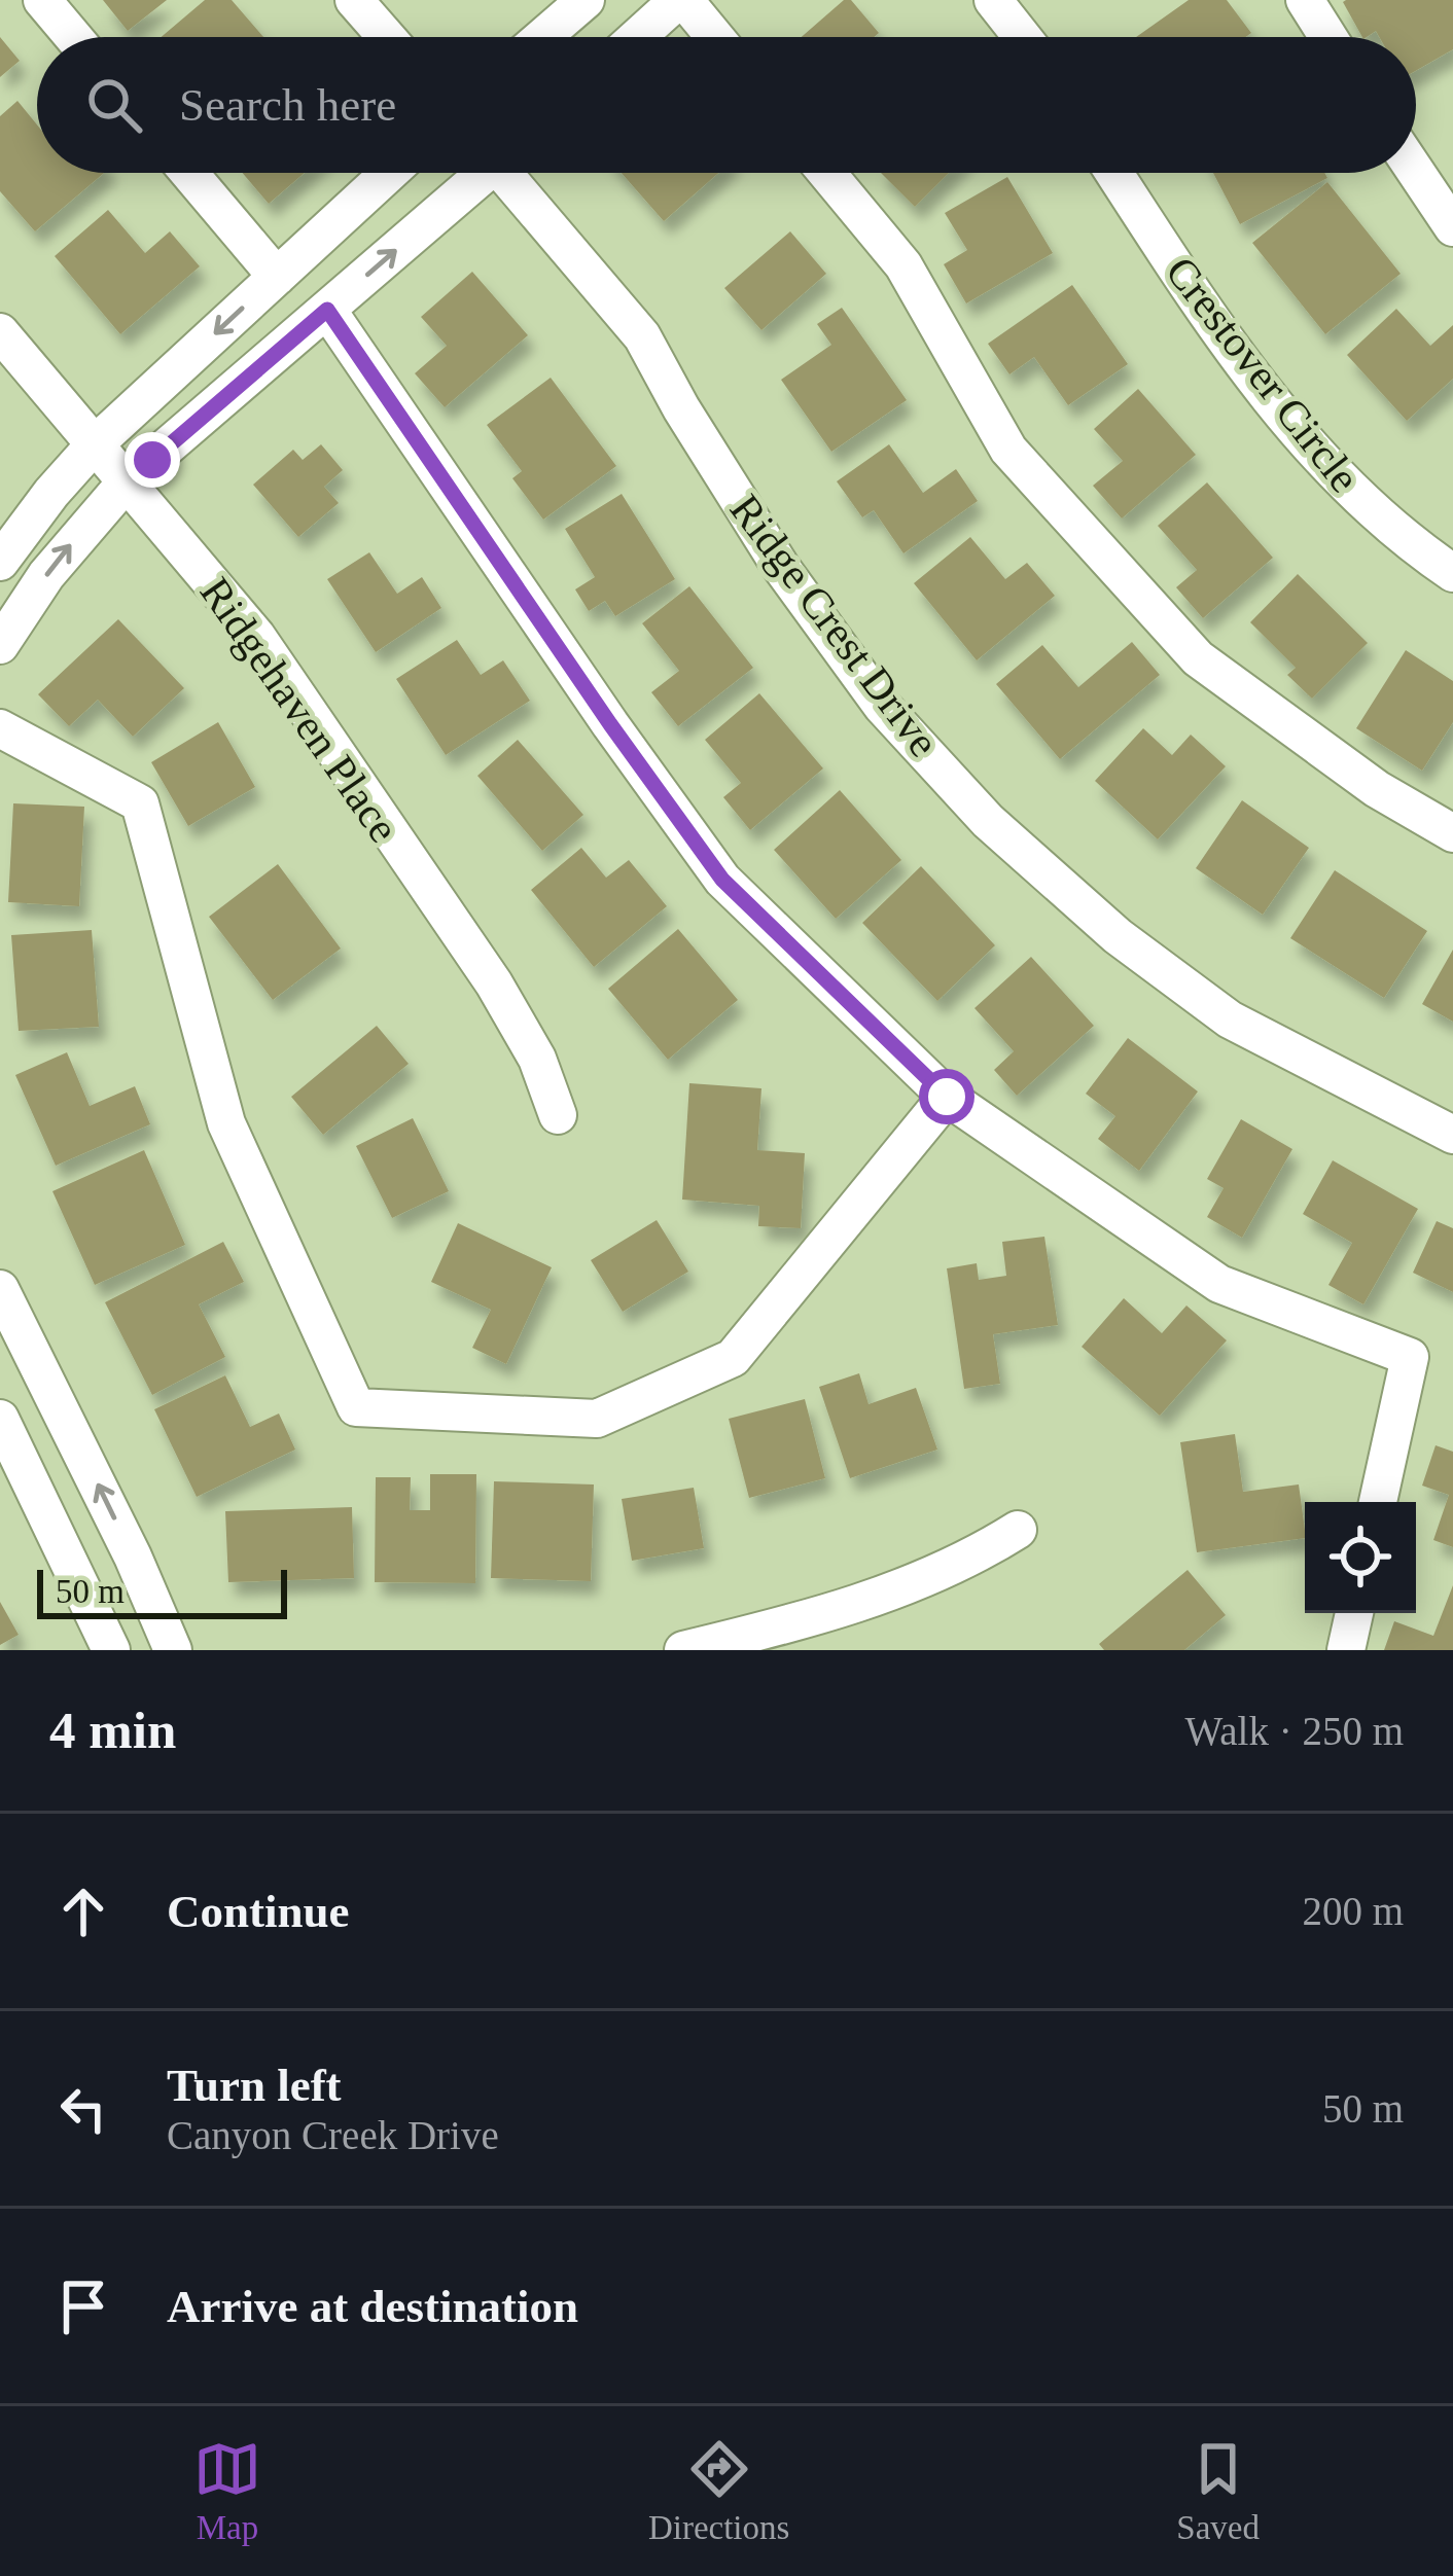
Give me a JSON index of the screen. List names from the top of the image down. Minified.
{"streets":{"street":["Crestover Circle","Ridge Crest Drive","Ridgehaven Place"]},"scale_bar":"50 m","page":{"search":"Search here","scale":"50 m","heading":["4 min","Walk · 250 m"],"list":[["Continue","200 m"],["Turn left","Canyon Creek Drive","50 m"],"Arrive at destination"],"nav":["Map","Directions","Saved"]}}
